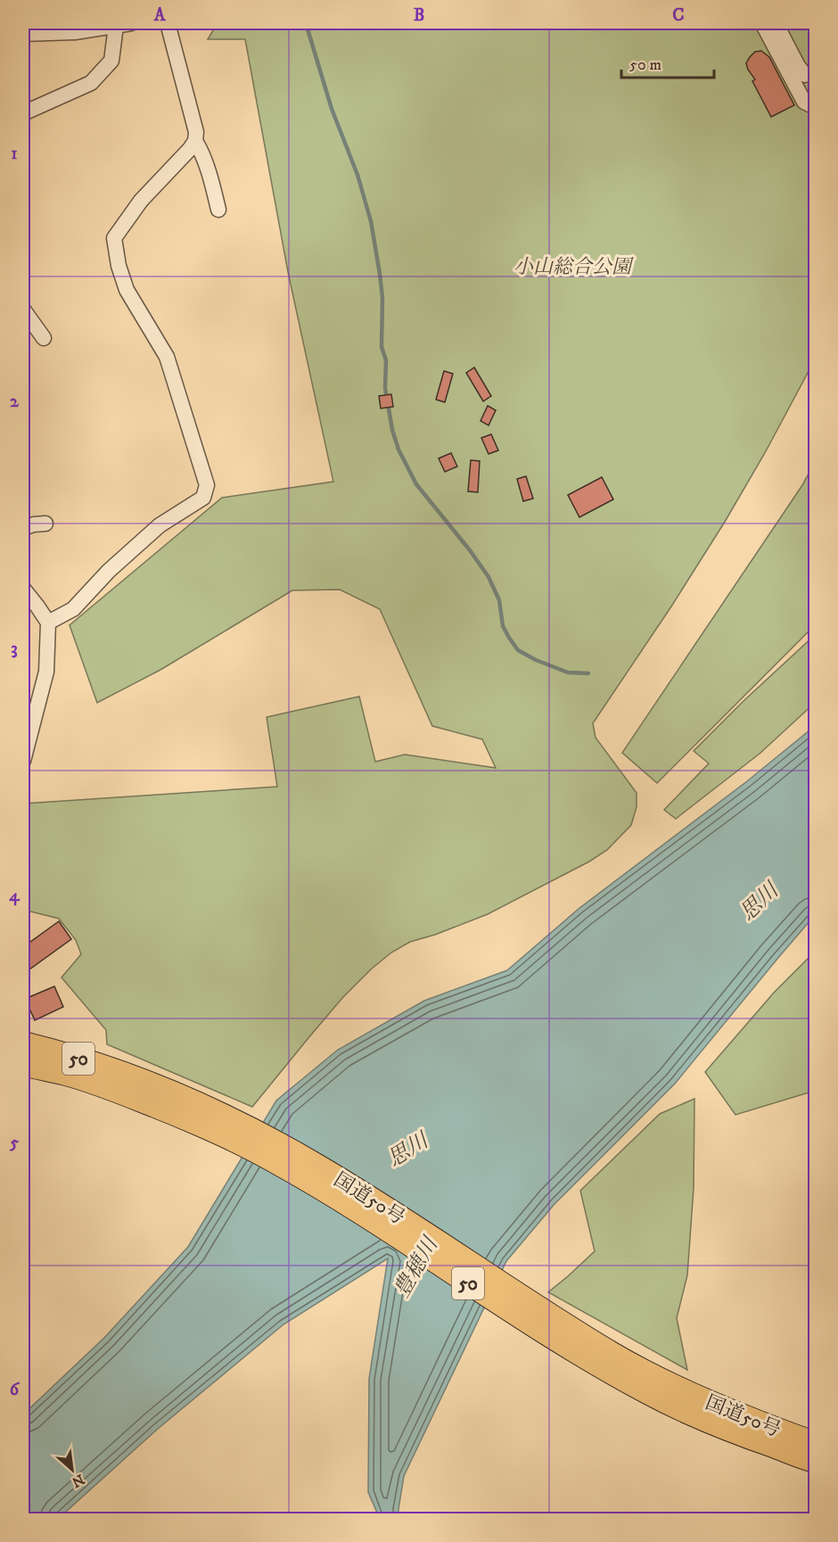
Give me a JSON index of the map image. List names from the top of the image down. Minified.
{"streets":{"highway":["50","国道50号"]},"water":["思川","豊穂川"],"parks":["小山総合公園"],"scale_bar":"50 m","north":"bottom right","grid":{"columns":["A","B","C"],"rows":["1","2","3","4","5","6"]}}
